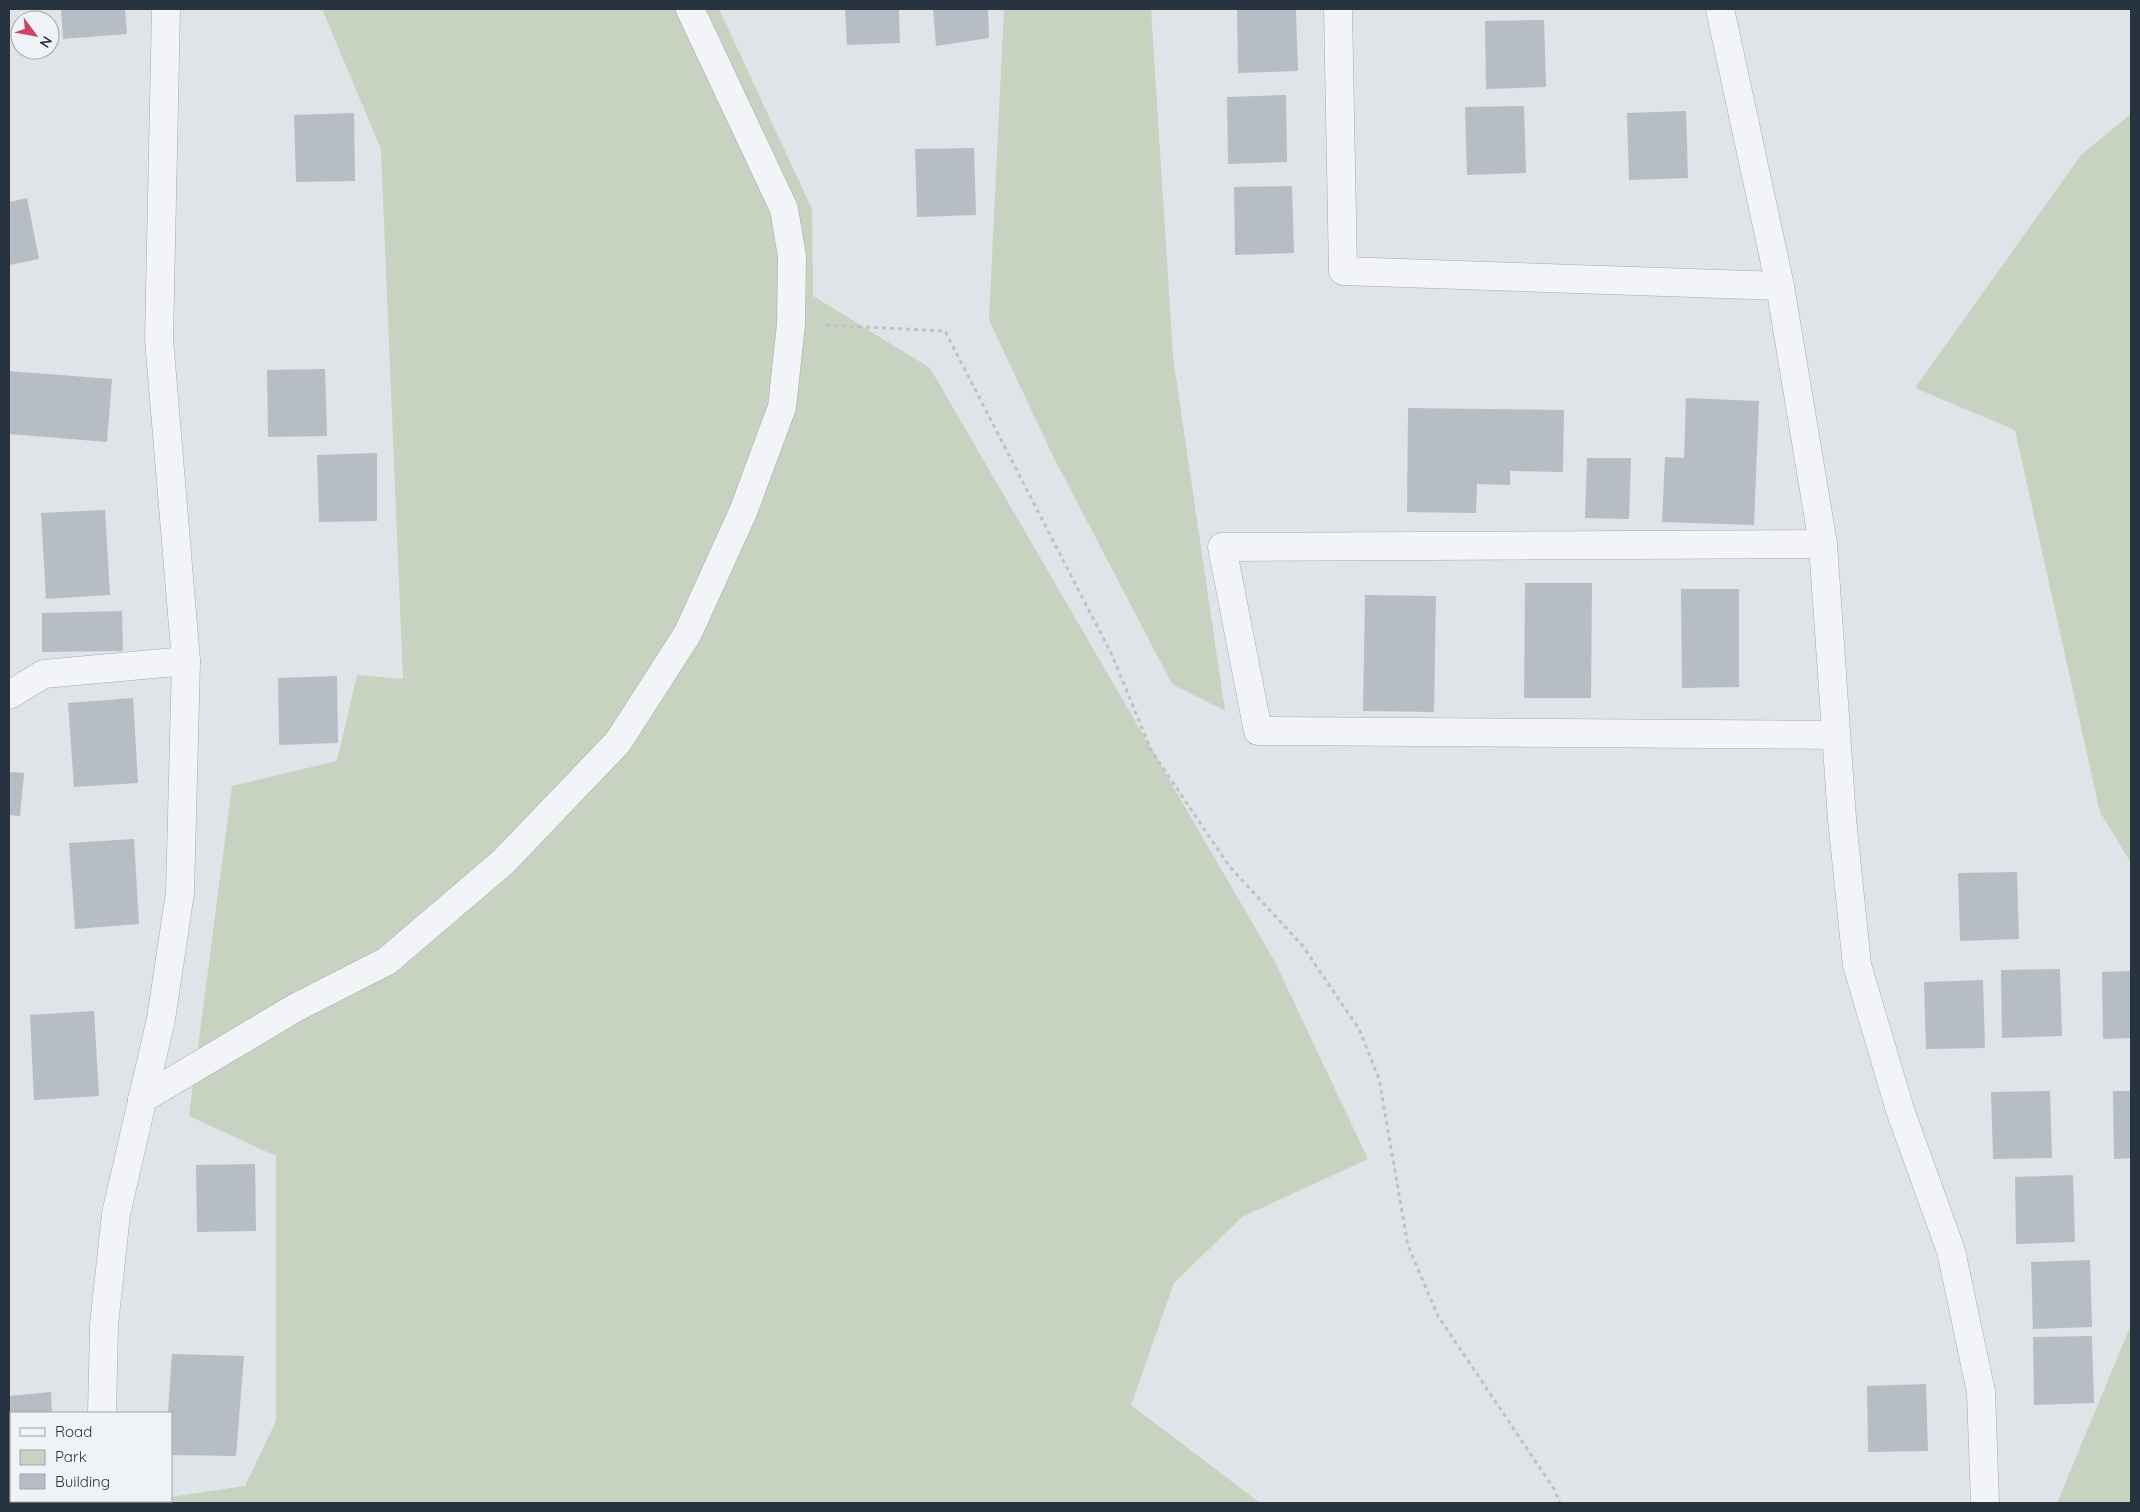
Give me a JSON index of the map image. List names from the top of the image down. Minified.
{"legend":["Road","Park","Building"],"north":"bottom right"}
